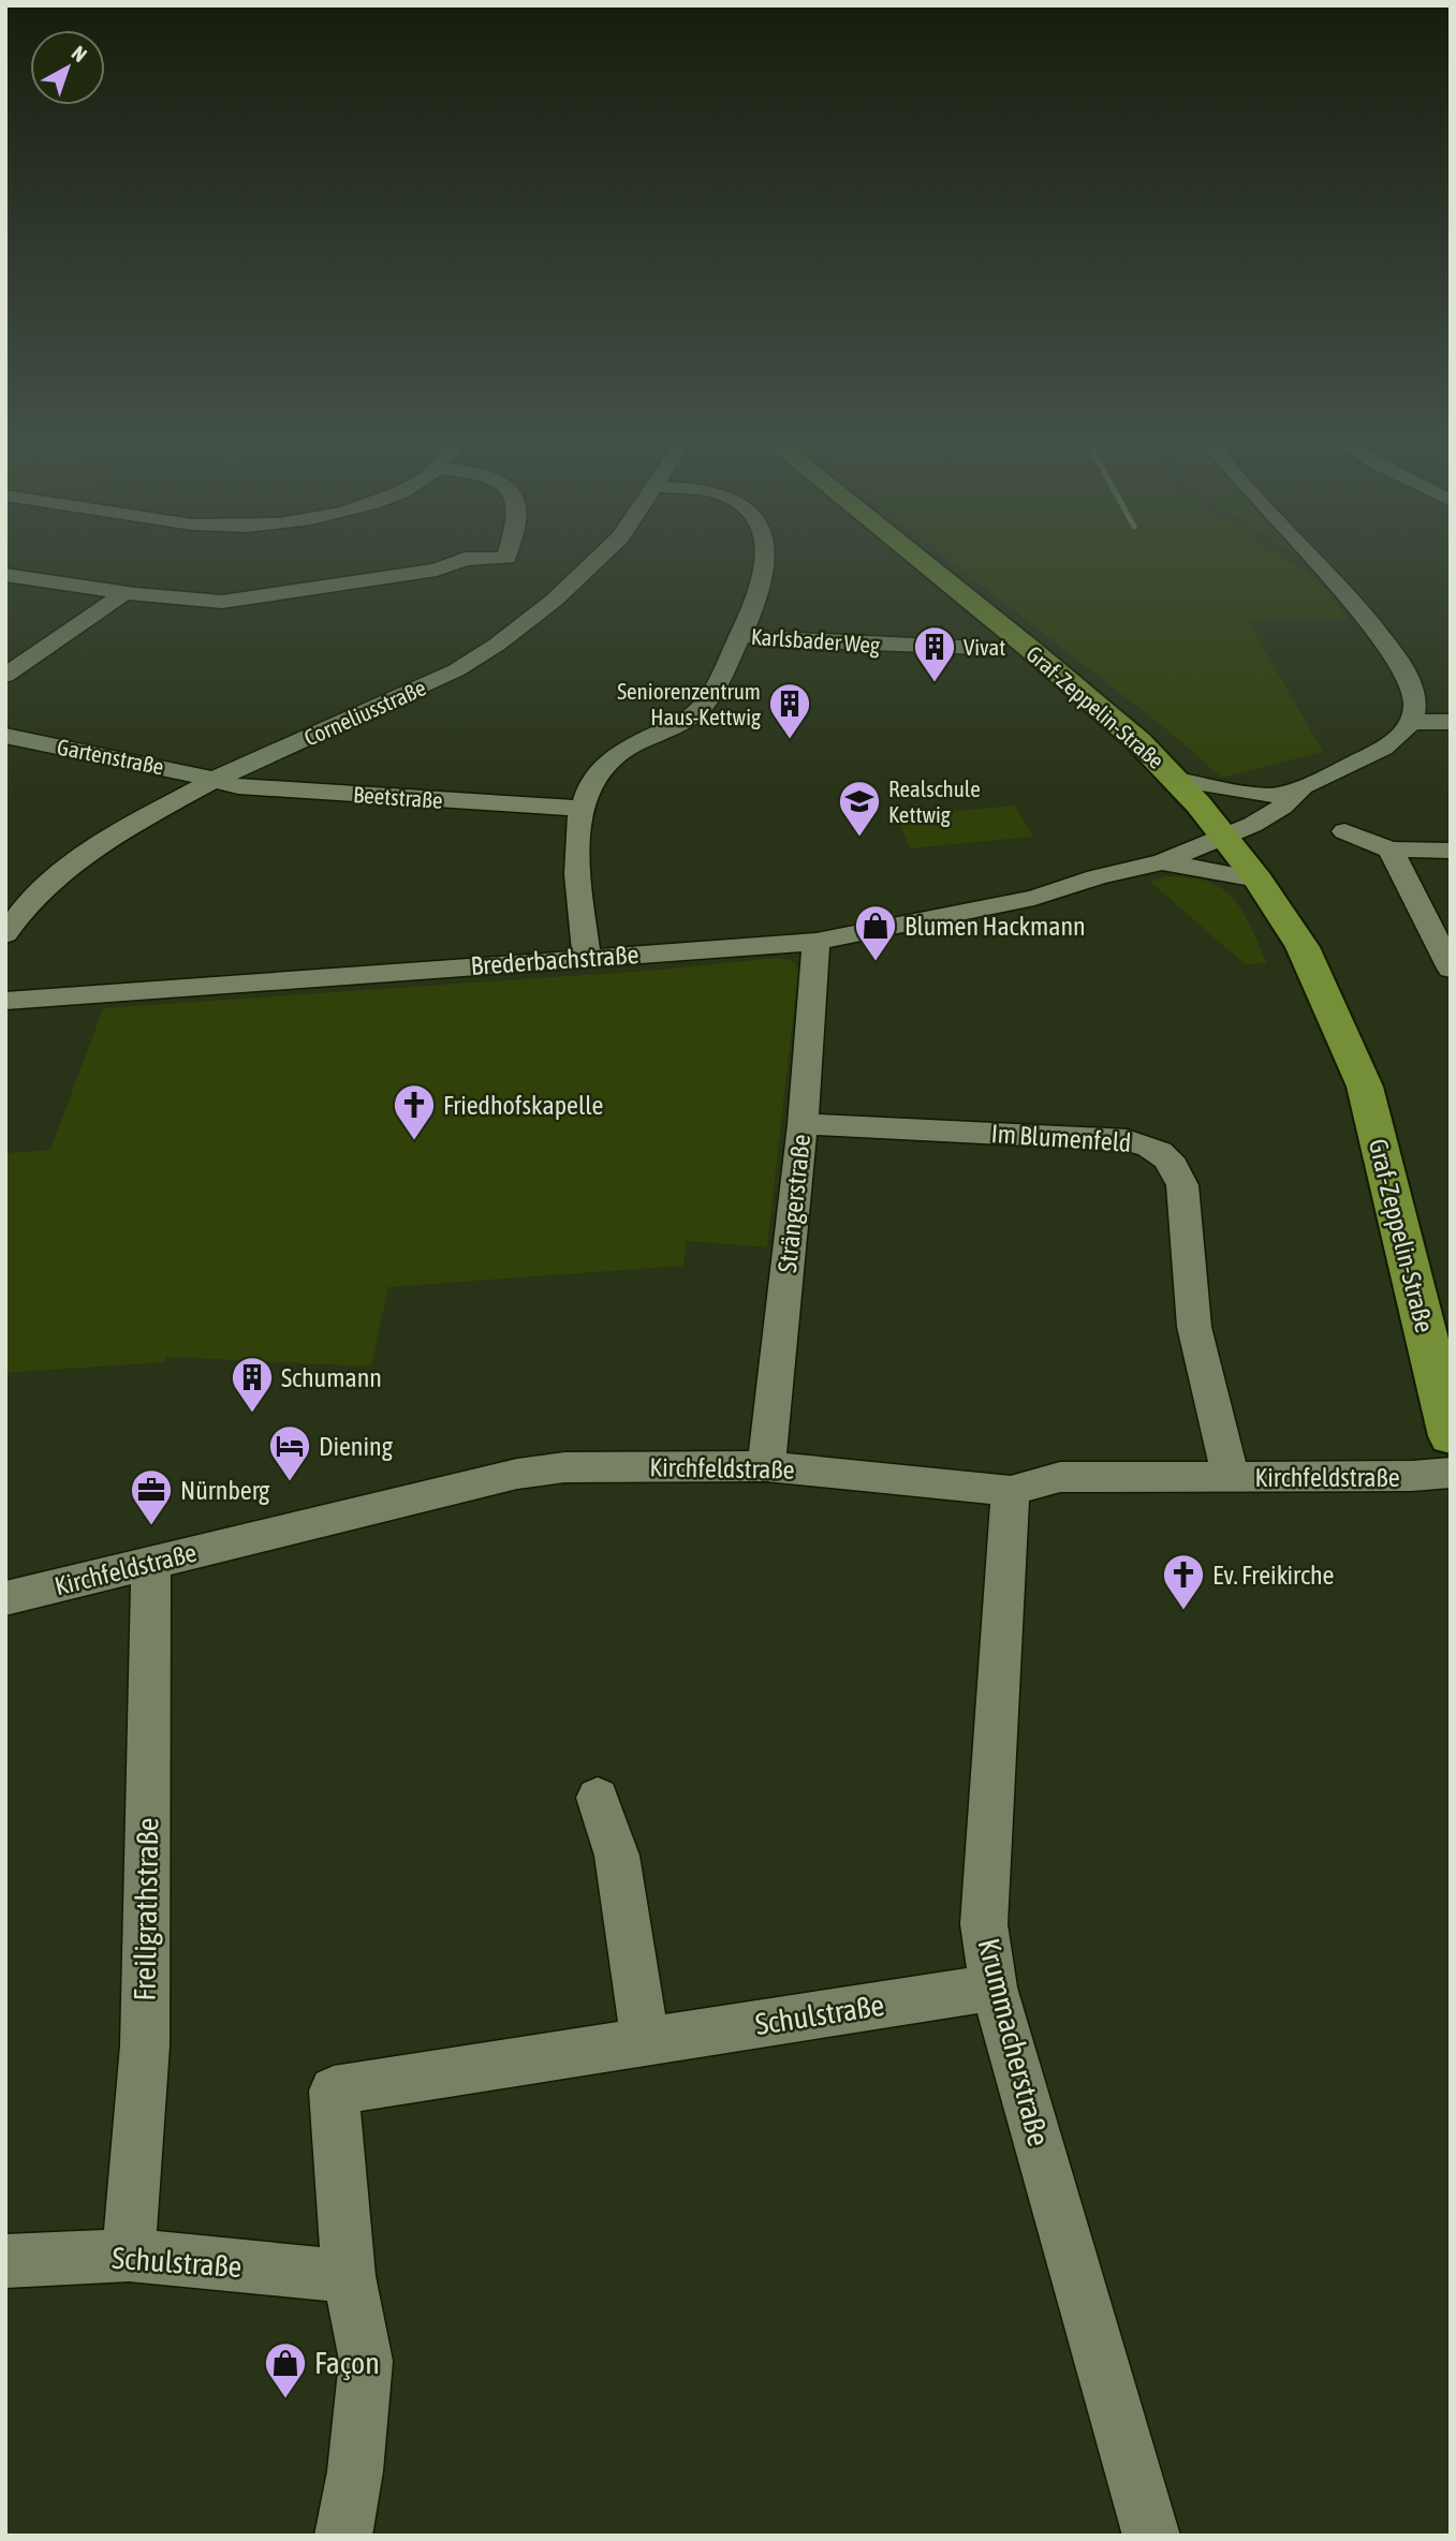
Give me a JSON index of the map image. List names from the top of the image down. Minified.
{"streets":{"main road":["Graf-Zeppelin-Straße"],"street":["Karlsbader Weg","Corneliusstraße","Gartenstraße","Beetstraße","Brederbachstraße","Im Blumenfeld","Strängerstraße","Kirchfeldstraße","Freiligrathstraße","Schulstraße","Krummacherstraße"]},"crossings":[["Graf-Zeppelin-Straße","Brederbachstraße"],["Corneliusstraße","Gartenstraße"],["Corneliusstraße","Beetstraße"],["Gartenstraße","Beetstraße"],["Brederbachstraße","Strängerstraße"],["Im Blumenfeld","Strängerstraße"],["Im Blumenfeld","Kirchfeldstraße"],["Strängerstraße","Kirchfeldstraße"],["Kirchfeldstraße","Freiligrathstraße"],["Kirchfeldstraße","Krummacherstraße"],["Freiligrathstraße","Schulstraße"],["Schulstraße","Krummacherstraße"]],"places":{"building":["Vivat","Seniorenzentrum Haus-Kettwig","Schumann"],"school or university":["Realschule Kettwig"],"shop":["Blumen Hackmann","Façon"],"church":["Friedhofskapelle","Ev. Freikirche"],"hotel":["Diening"],"office":["Nürnberg"]},"north":"top right"}
